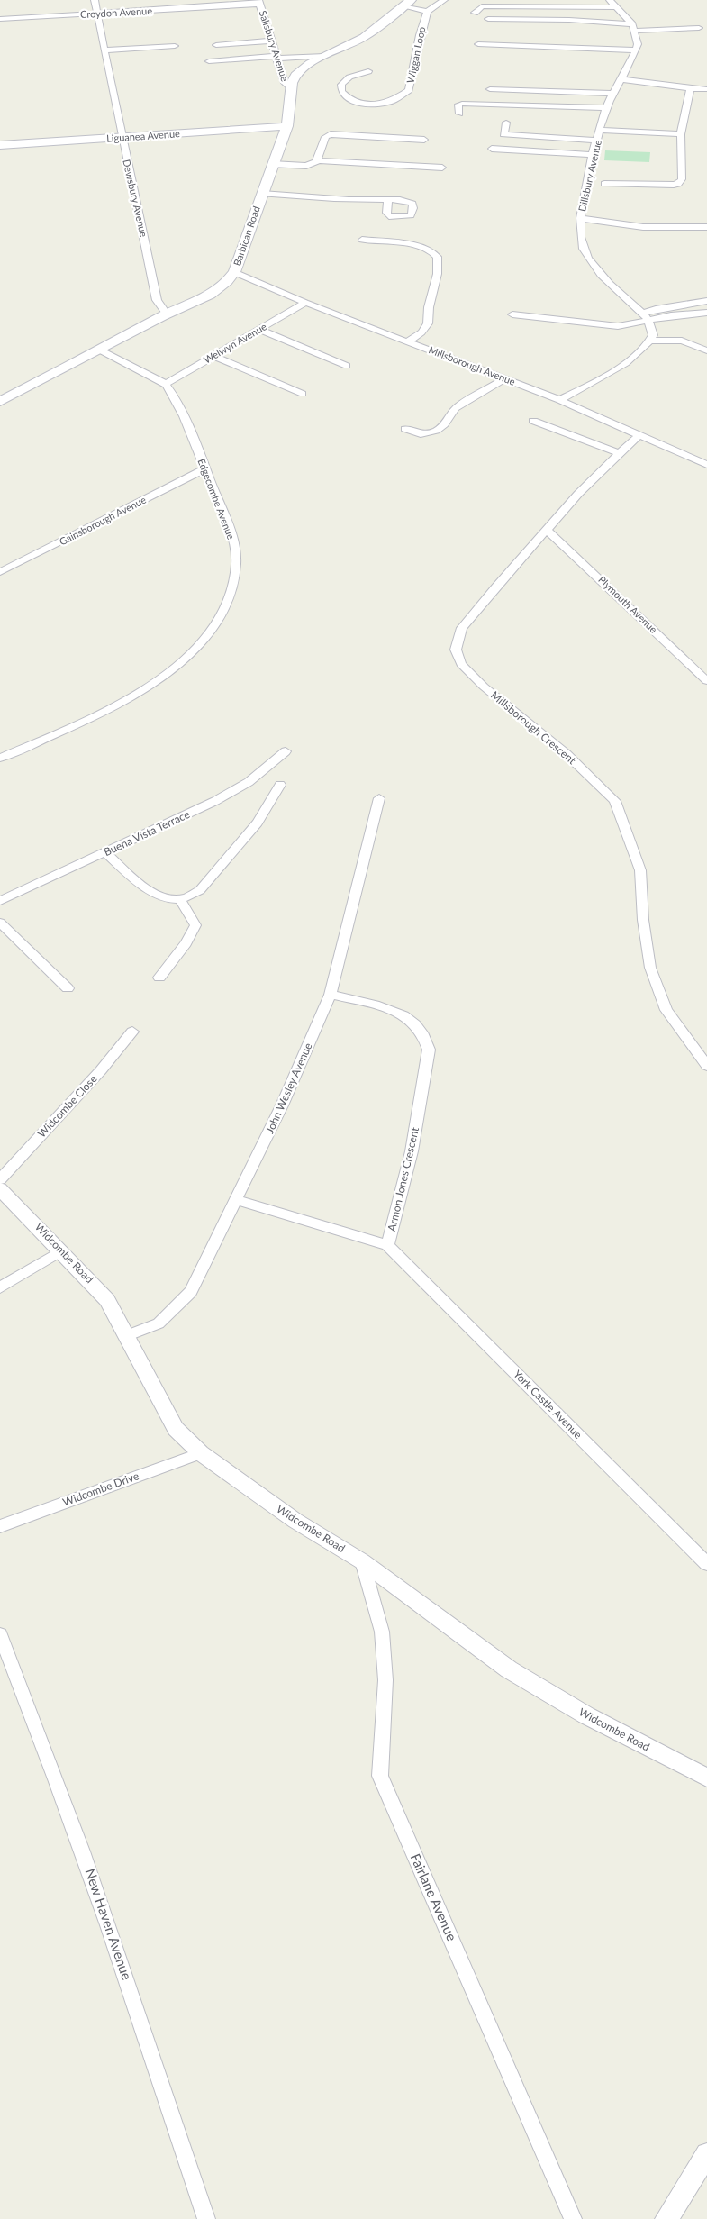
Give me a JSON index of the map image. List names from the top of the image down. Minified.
{"streets":{"main road":["Liguanea Avenue","Barbican Road"],"street":["Croydon Avenue","Salisbury Avenue","Wiggan Loop","Dillsbury Avenue","Dewsbury Avenue","Welwyn Avenue","Millsborough Avenue","Edgecombe Avenue","Gainsborough Avenue","Plymouth Avenue","Millsborough Crescent","Buena Vista Terrace","John Wesley Avenue","Widcombe Close","Armon Jones Crescent","Widcombe Road","York Castle Avenue","Widcombe Drive","Fairlane Avenue","New Haven Avenue"]},"crossings":[["Croydon Avenue","Salisbury Avenue"],["Croydon Avenue","Dewsbury Avenue"],["Salisbury Avenue","Barbican Road"],["Wiggan Loop","Barbican Road"],["Liguanea Avenue","Dewsbury Avenue"],["Liguanea Avenue","Barbican Road"],["Dewsbury Avenue","Barbican Road"],["Barbican Road","Millsborough Avenue"],["Welwyn Avenue","Millsborough Avenue"],["Welwyn Avenue","Edgecombe Avenue"],["Millsborough Avenue","Millsborough Crescent"],["Edgecombe Avenue","Gainsborough Avenue"],["Plymouth Avenue","Millsborough Crescent"],["John Wesley Avenue","Armon Jones Crescent"],["John Wesley Avenue","Widcombe Road"],["Armon Jones Crescent","York Castle Avenue"],["Widcombe Road","Widcombe Drive"],["Widcombe Road","Fairlane Avenue"]]}
